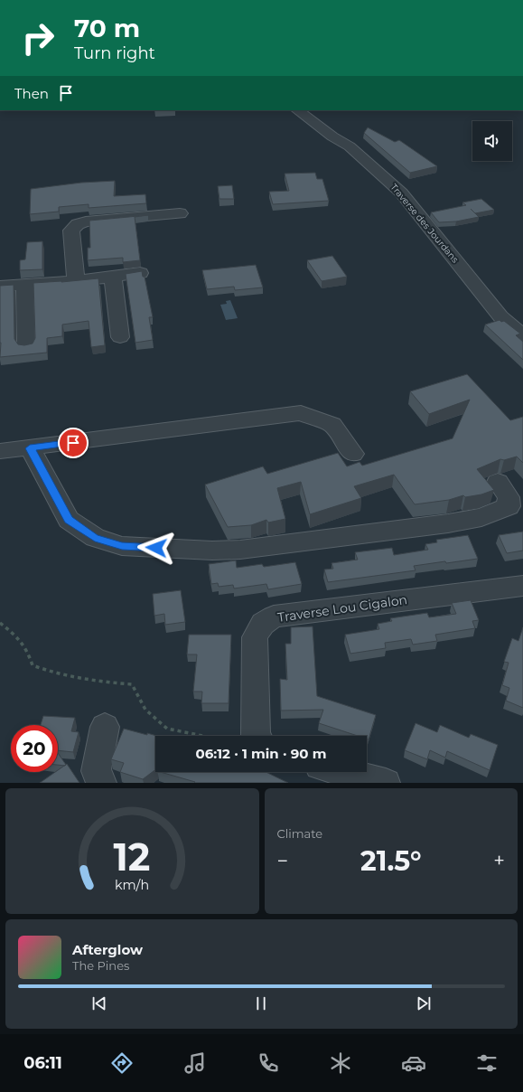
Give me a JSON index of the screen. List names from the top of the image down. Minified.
{"streets":{"street":["Traverse des Jourdans","Traverse Lou Cigalon"]},"page":{"turn":["70 m","Turn right"],"then":"Then","limit":"20","trip":"06:12 · 1 min · 90 m","tile":"Climate","heat":["−","21.5°","+"],"song":["Afterglow","The Pines"],"tabs":"06:11","gauge":["12","km/h"]}}
